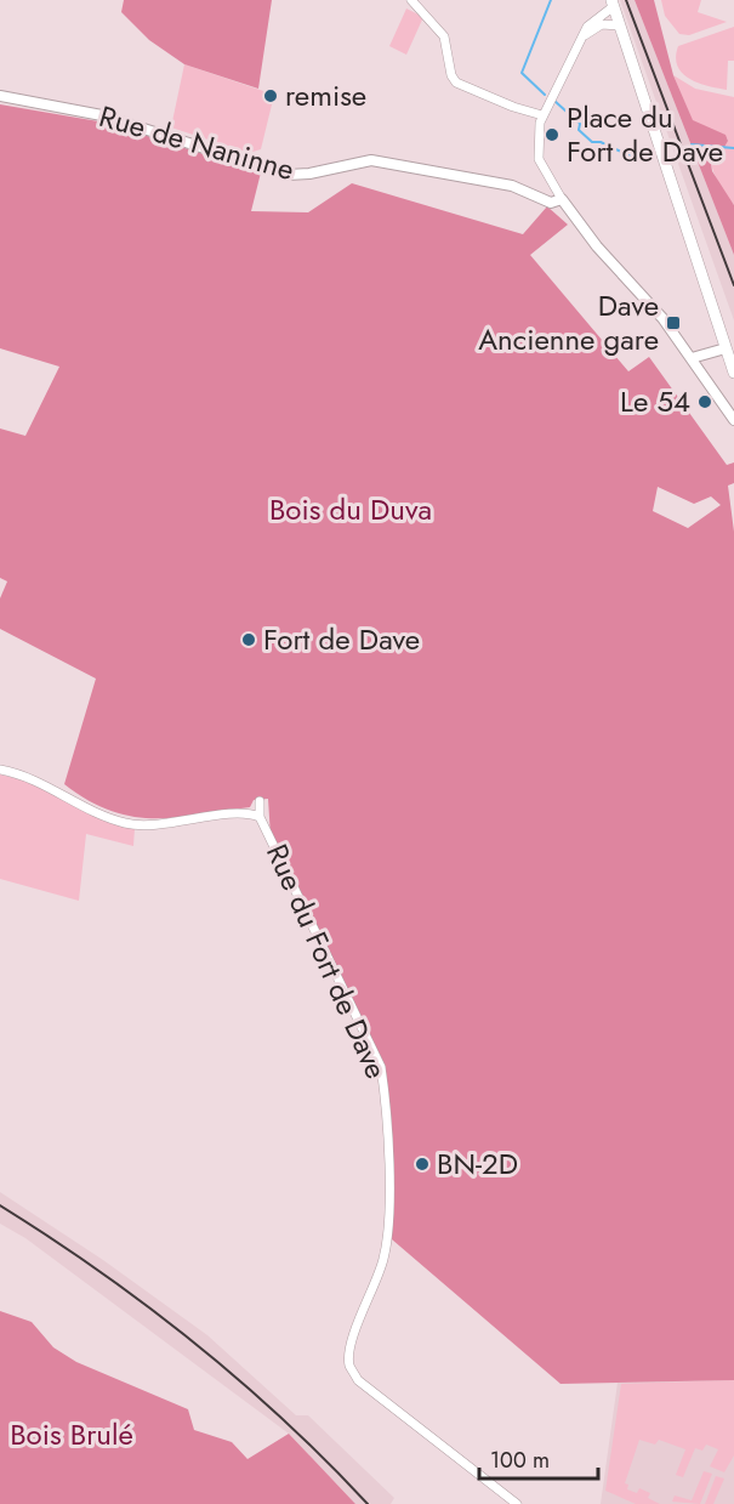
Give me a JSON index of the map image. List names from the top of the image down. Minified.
{"streets":{"street":["Rue de Naninne","Rue du Fort de Dave"]},"parks":["Bois du Duva","Bois Brulé"],"places":{"other":["remise","Place du Fort de Dave","Le 54","Fort de Dave","BN-2D"],"transit":["Dave Ancienne gare"]},"scale_bar":"100 m"}
